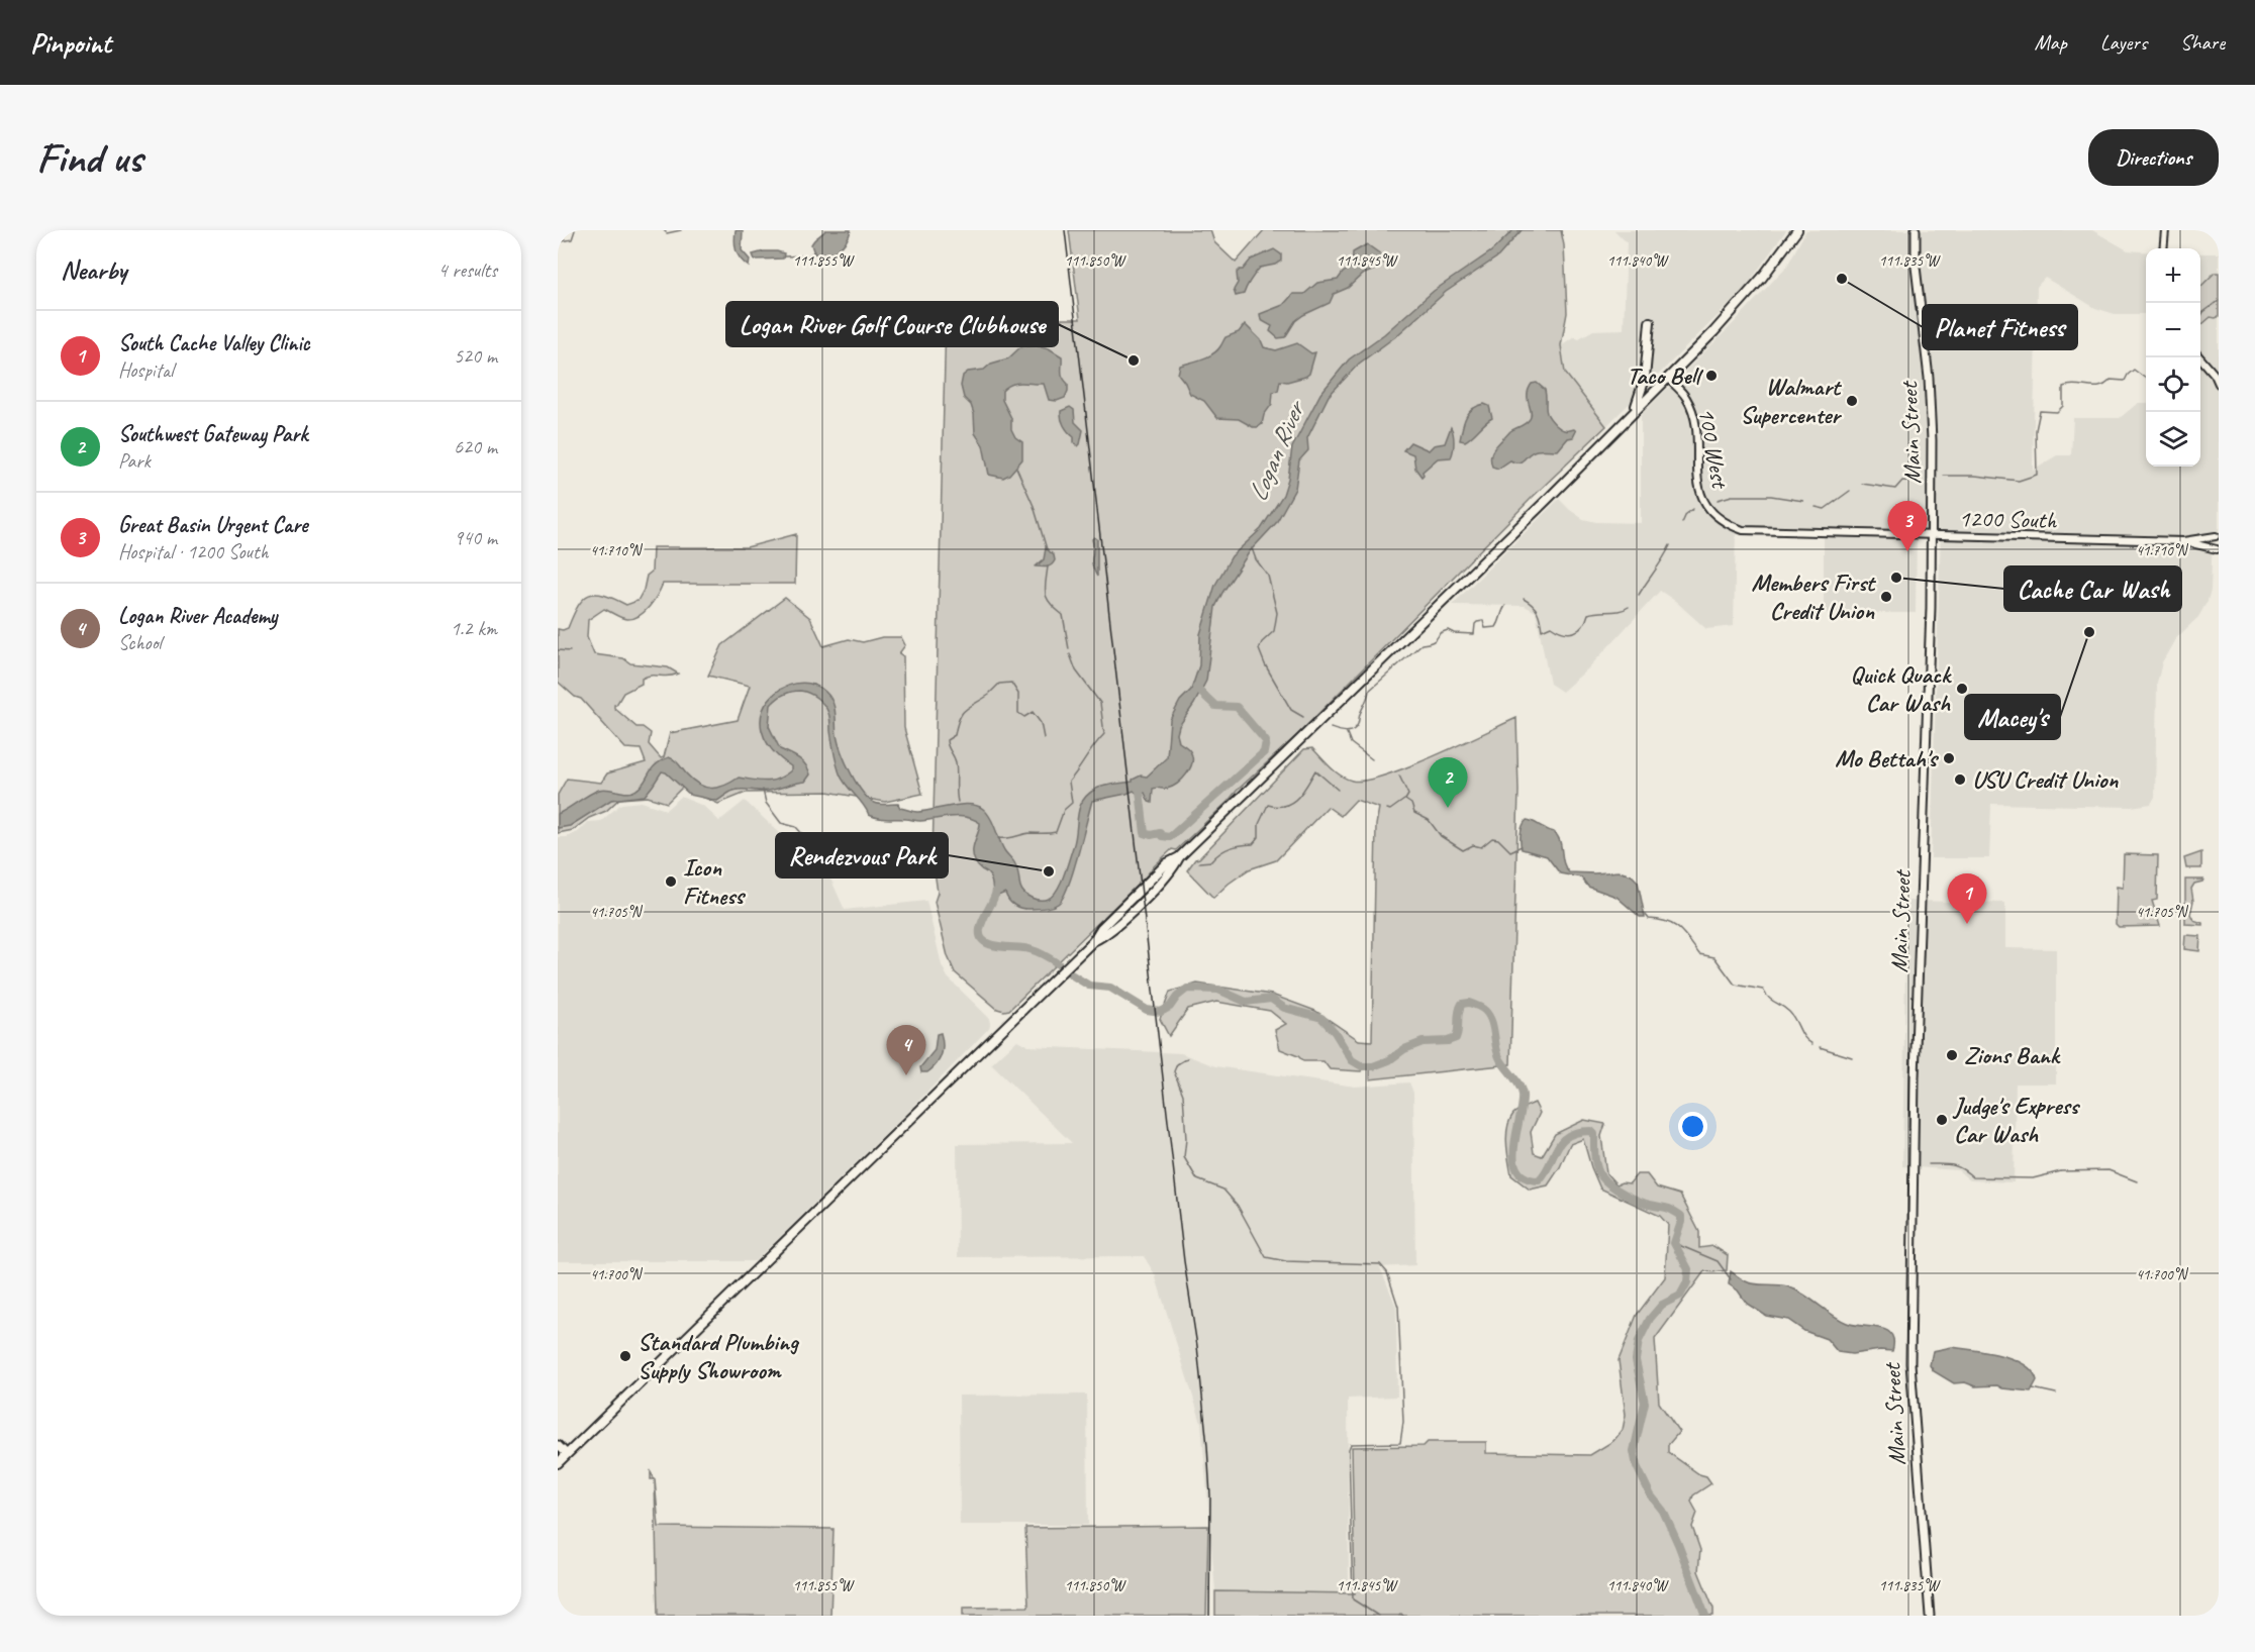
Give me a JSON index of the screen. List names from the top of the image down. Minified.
{"streets":{"main road":["Main Street","100 West","1200 South"]},"crossings":[["Main Street","1200 South"],["100 West","1200 South"]],"water":["Logan River"],"places":["Planet Fitness","Logan River Golf Course Clubhouse","Taco Bell","Walmart Supercenter","Cache Car Wash","Members First Credit Union","Macey's","Quick Quack Car Wash","Mo Bettah's","USU Credit Union","Rendezvous Park","Icon Fitness","Zions Bank","Judge's Express Car Wash","Standard Plumbing Supply Showroom"],"page":{"header":"Pinpoint","nav":["Map","Layers","Share"],"buttons":"Directions","title":"Find us","heading":["Nearby","4 results"],"map_buttons":["+","−"],"list":[{"mark":"1","name":"South Cache Valley Clinic","note":"Hospital","value":"520 m"},{"mark":"2","name":"Southwest Gateway Park","note":"Park","value":"620 m"},{"mark":"3","name":"Great Basin Urgent Care","note":"Hospital · 1200 South","value":"940 m"},{"mark":"4","name":"Logan River Academy","note":"School","value":"1.2 km"}],"pins":["3","2","1","4"]},"coordinates":["111.855°W","111.850°W","111.845°W","111.840°W","111.835°W","41.710°N","41.705°N","41.700°N"]}
